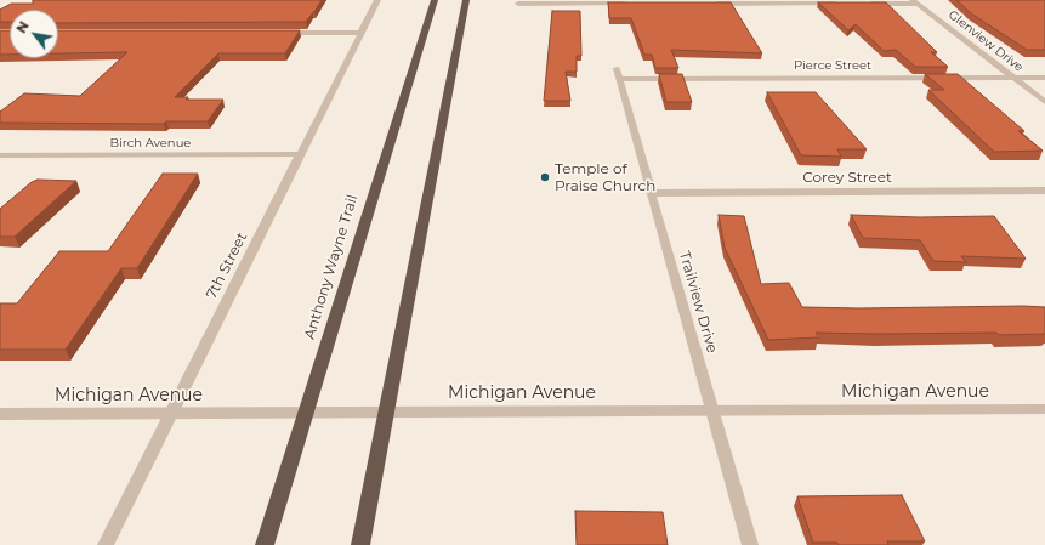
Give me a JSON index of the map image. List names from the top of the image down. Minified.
{"streets":{"highway":["Anthony Wayne Trail"],"street":["Glenview Drive","Pierce Street","Birch Avenue","Corey Street","7th Street","Trailview Drive","Michigan Avenue"]},"crossings":[["Glenview Drive","Pierce Street"],["Pierce Street","Trailview Drive"],["Birch Avenue","7th Street"],["Corey Street","Trailview Drive"],["7th Street","Michigan Avenue"],["Anthony Wayne Trail","Michigan Avenue"],["Trailview Drive","Michigan Avenue"]],"places":["Temple of Praise Church"],"north":"top left"}
